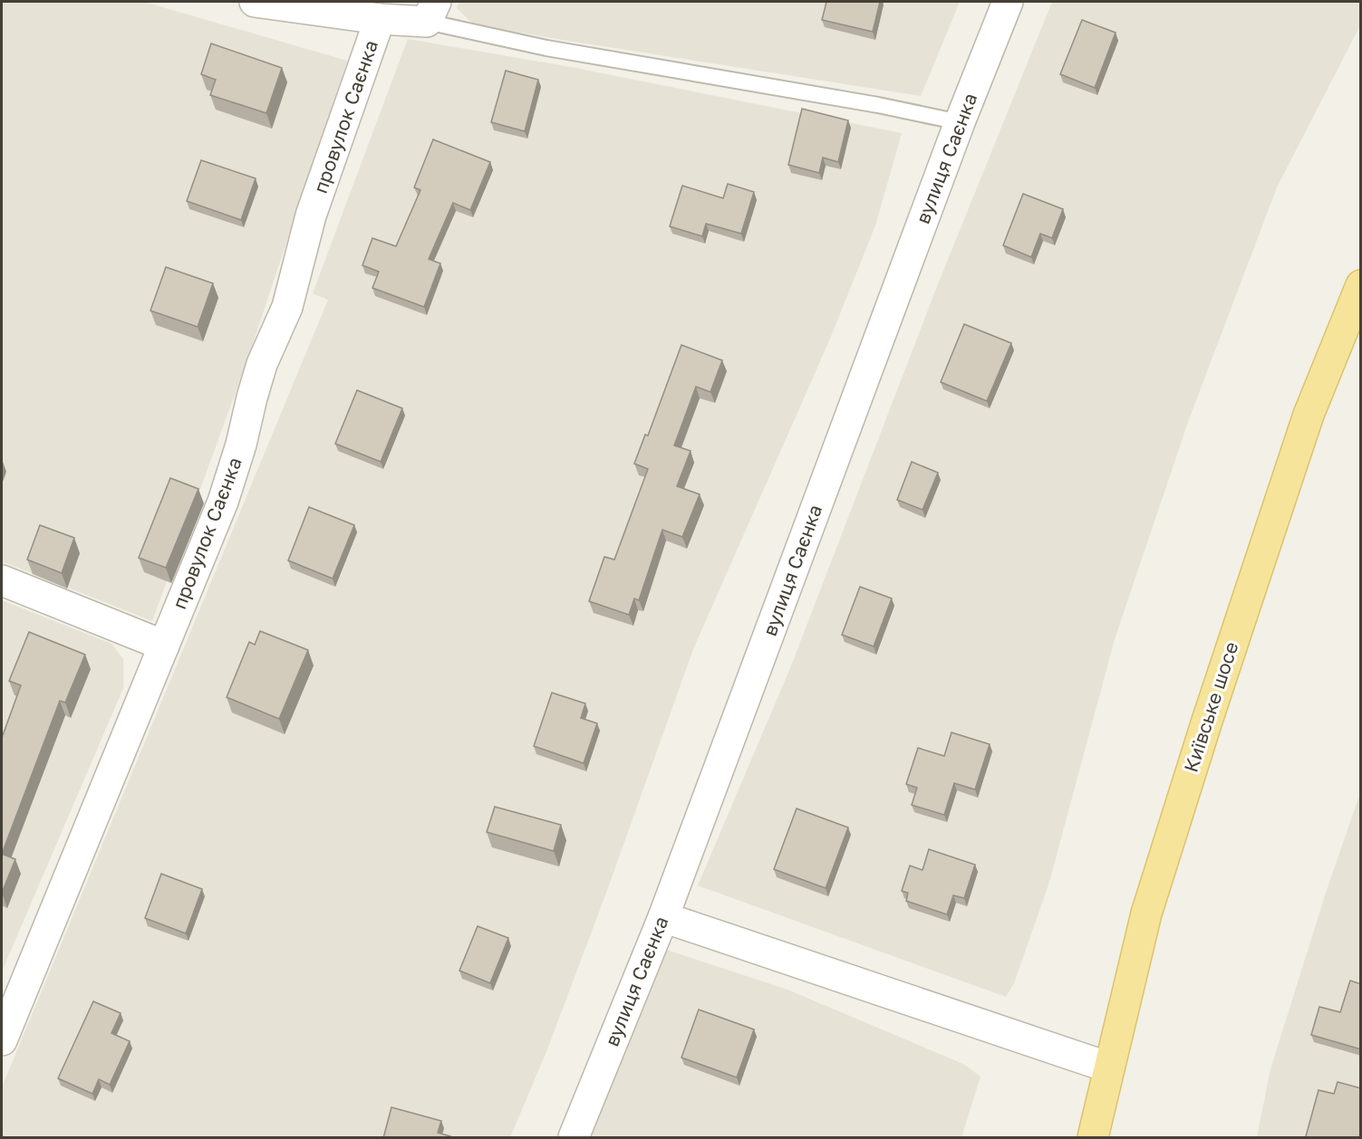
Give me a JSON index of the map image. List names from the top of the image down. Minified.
{"streets":{"main road":["Київське шосе"],"street":["провулок Саєнка","вулиця Саєнка"]}}
